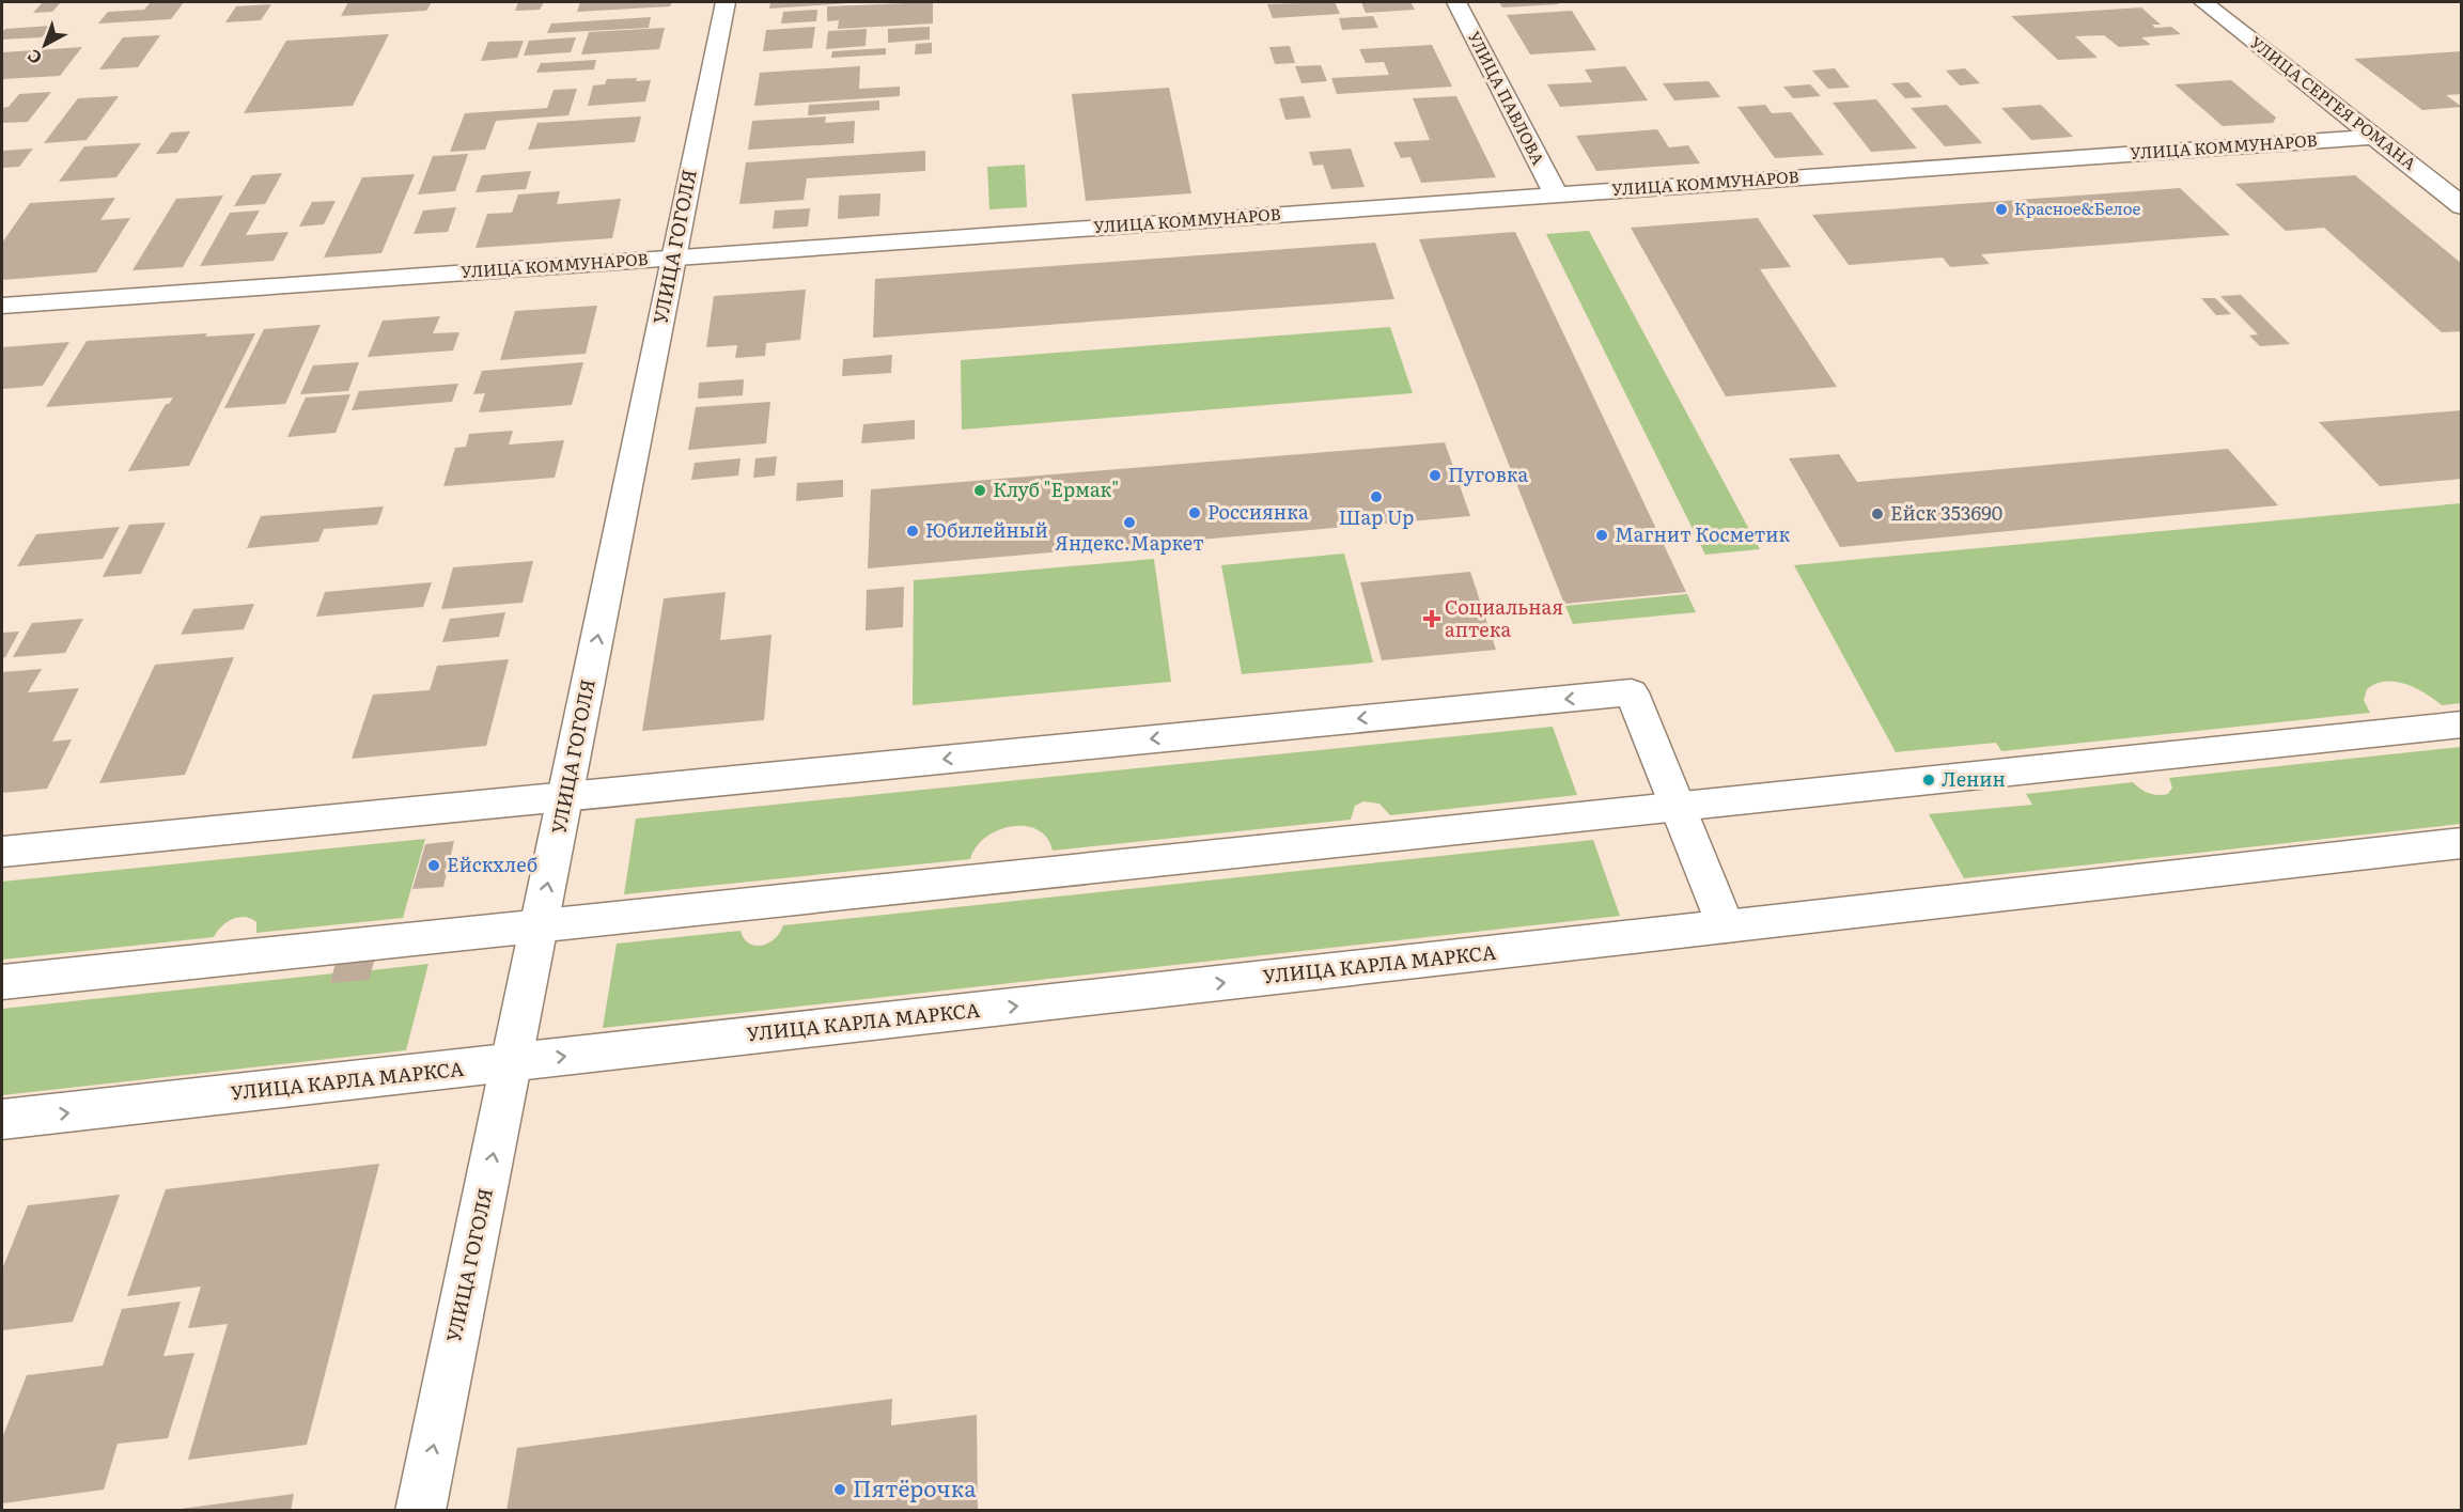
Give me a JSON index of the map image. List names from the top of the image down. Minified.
{"streets":{"street":["УЛИЦА ПАВЛОВА","УЛИЦА СЕРГЕЯ РОМАНА","УЛИЦА КОММУНАРОВ","УЛИЦА ГОГОЛЯ","УЛИЦА КАРЛА МАРКСА"]},"crossings":[["УЛИЦА ПАВЛОВА","УЛИЦА КОММУНАРОВ"],["УЛИЦА СЕРГЕЯ РОМАНА","УЛИЦА КОММУНАРОВ"],["УЛИЦА КОММУНАРОВ","УЛИЦА ГОГОЛЯ"],["УЛИЦА ГОГОЛЯ","УЛИЦА КАРЛА МАРКСА"]],"one_way":["УЛИЦА ГОГОЛЯ"],"places":{"other":["Красное&Белое","Пуговка","Клуб \"Ермак\"","Шар Up","Россиянка","Ейск 353690","Яндекс.Маркет","Юбилейный","Магнит Косметик","Ленин","Ейскхлеб","Пятёрочка"],"health":["Социальная аптека"]},"north":"bottom left"}
